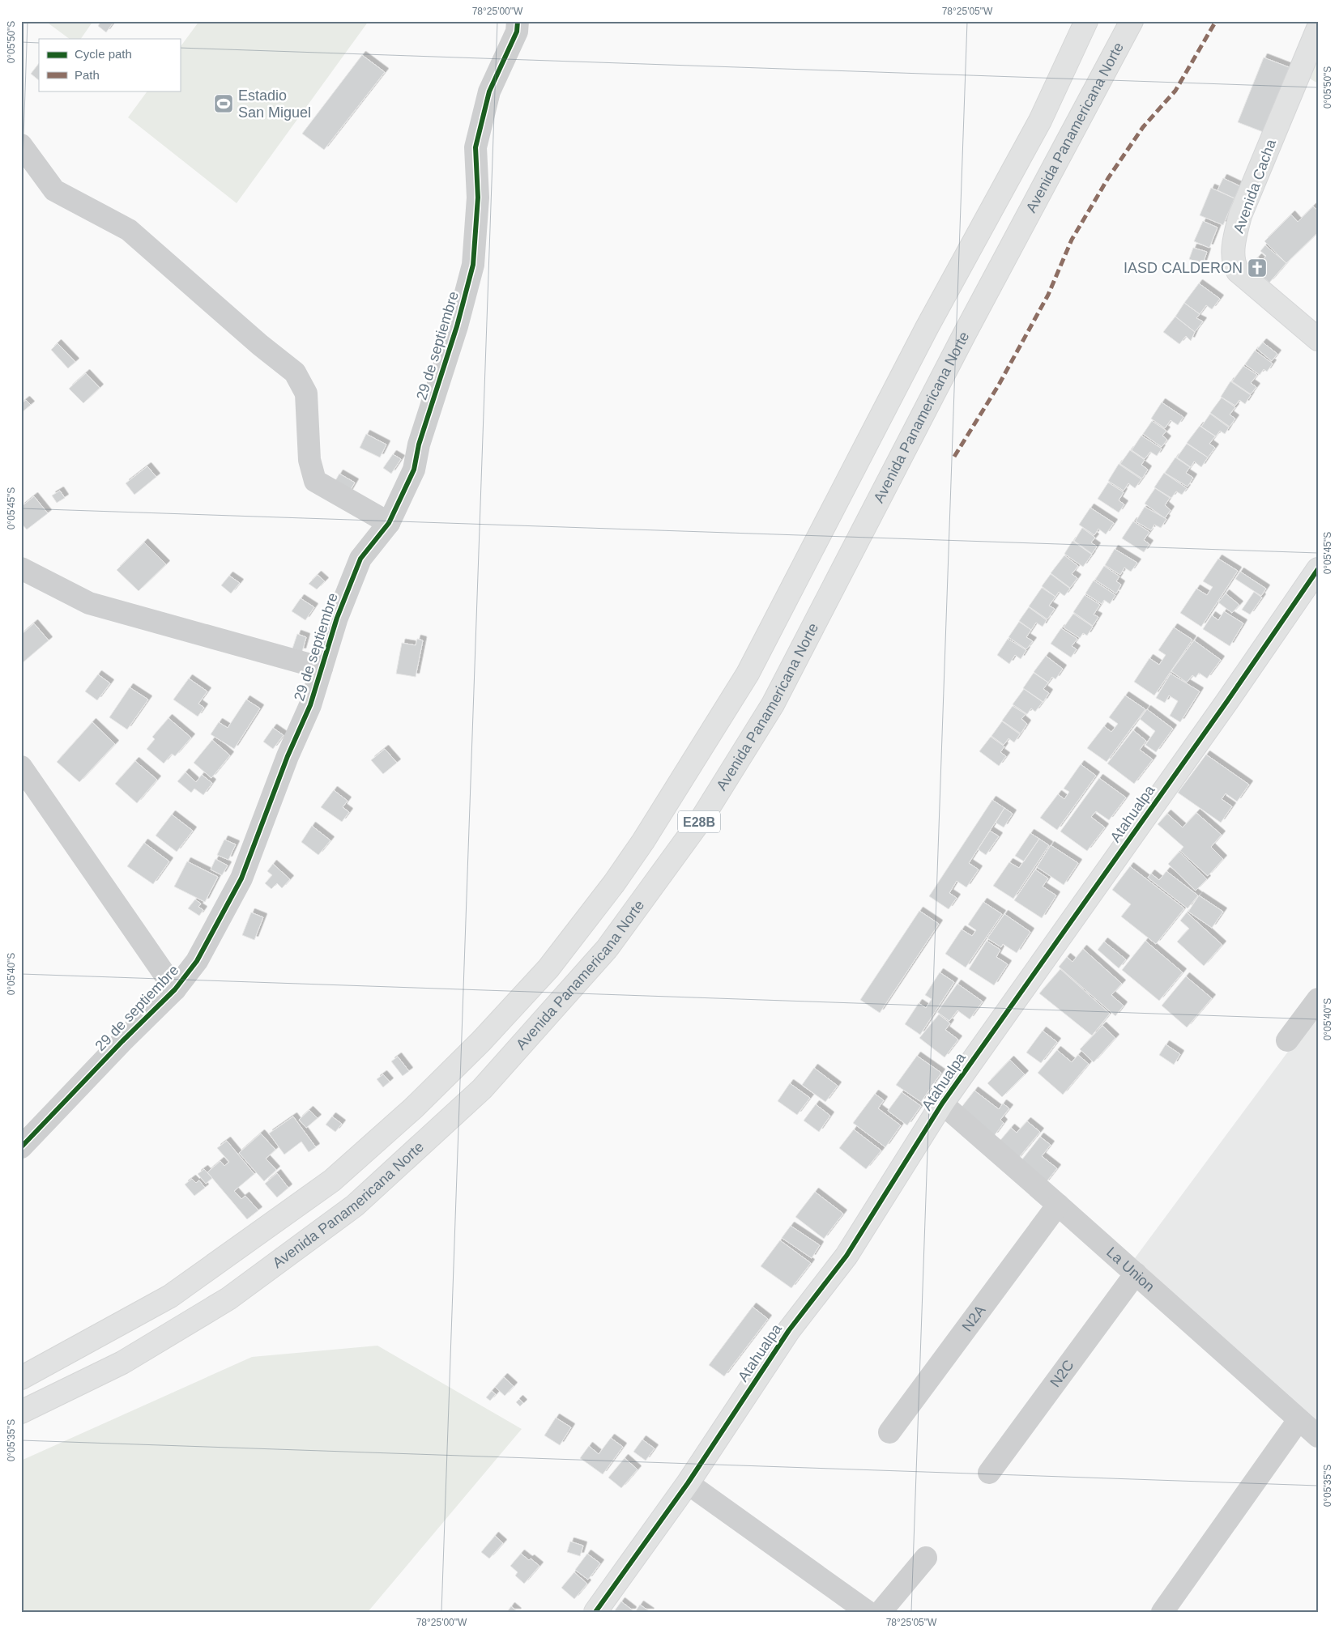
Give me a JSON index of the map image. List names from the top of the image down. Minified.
{"streets":{"main road":["Avenida Panamericana Norte","Avenida Cacha","Atahualpa","E28B"],"street":["29 de septiembre","La Union","N2A","N2C"]},"crossings":[["Atahualpa","La Union"],["La Union","N2A"],["La Union","N2C"]],"places":{"sports":["Estadio San Miguel"],"church":["IASD CALDERON"]},"legend":["Cycle path","Path"],"coordinates":["78°25'00\"W","78°25'05\"W","0°05'50\"S","0°05'45\"S","0°05'40\"S","0°05'35\"S"]}
